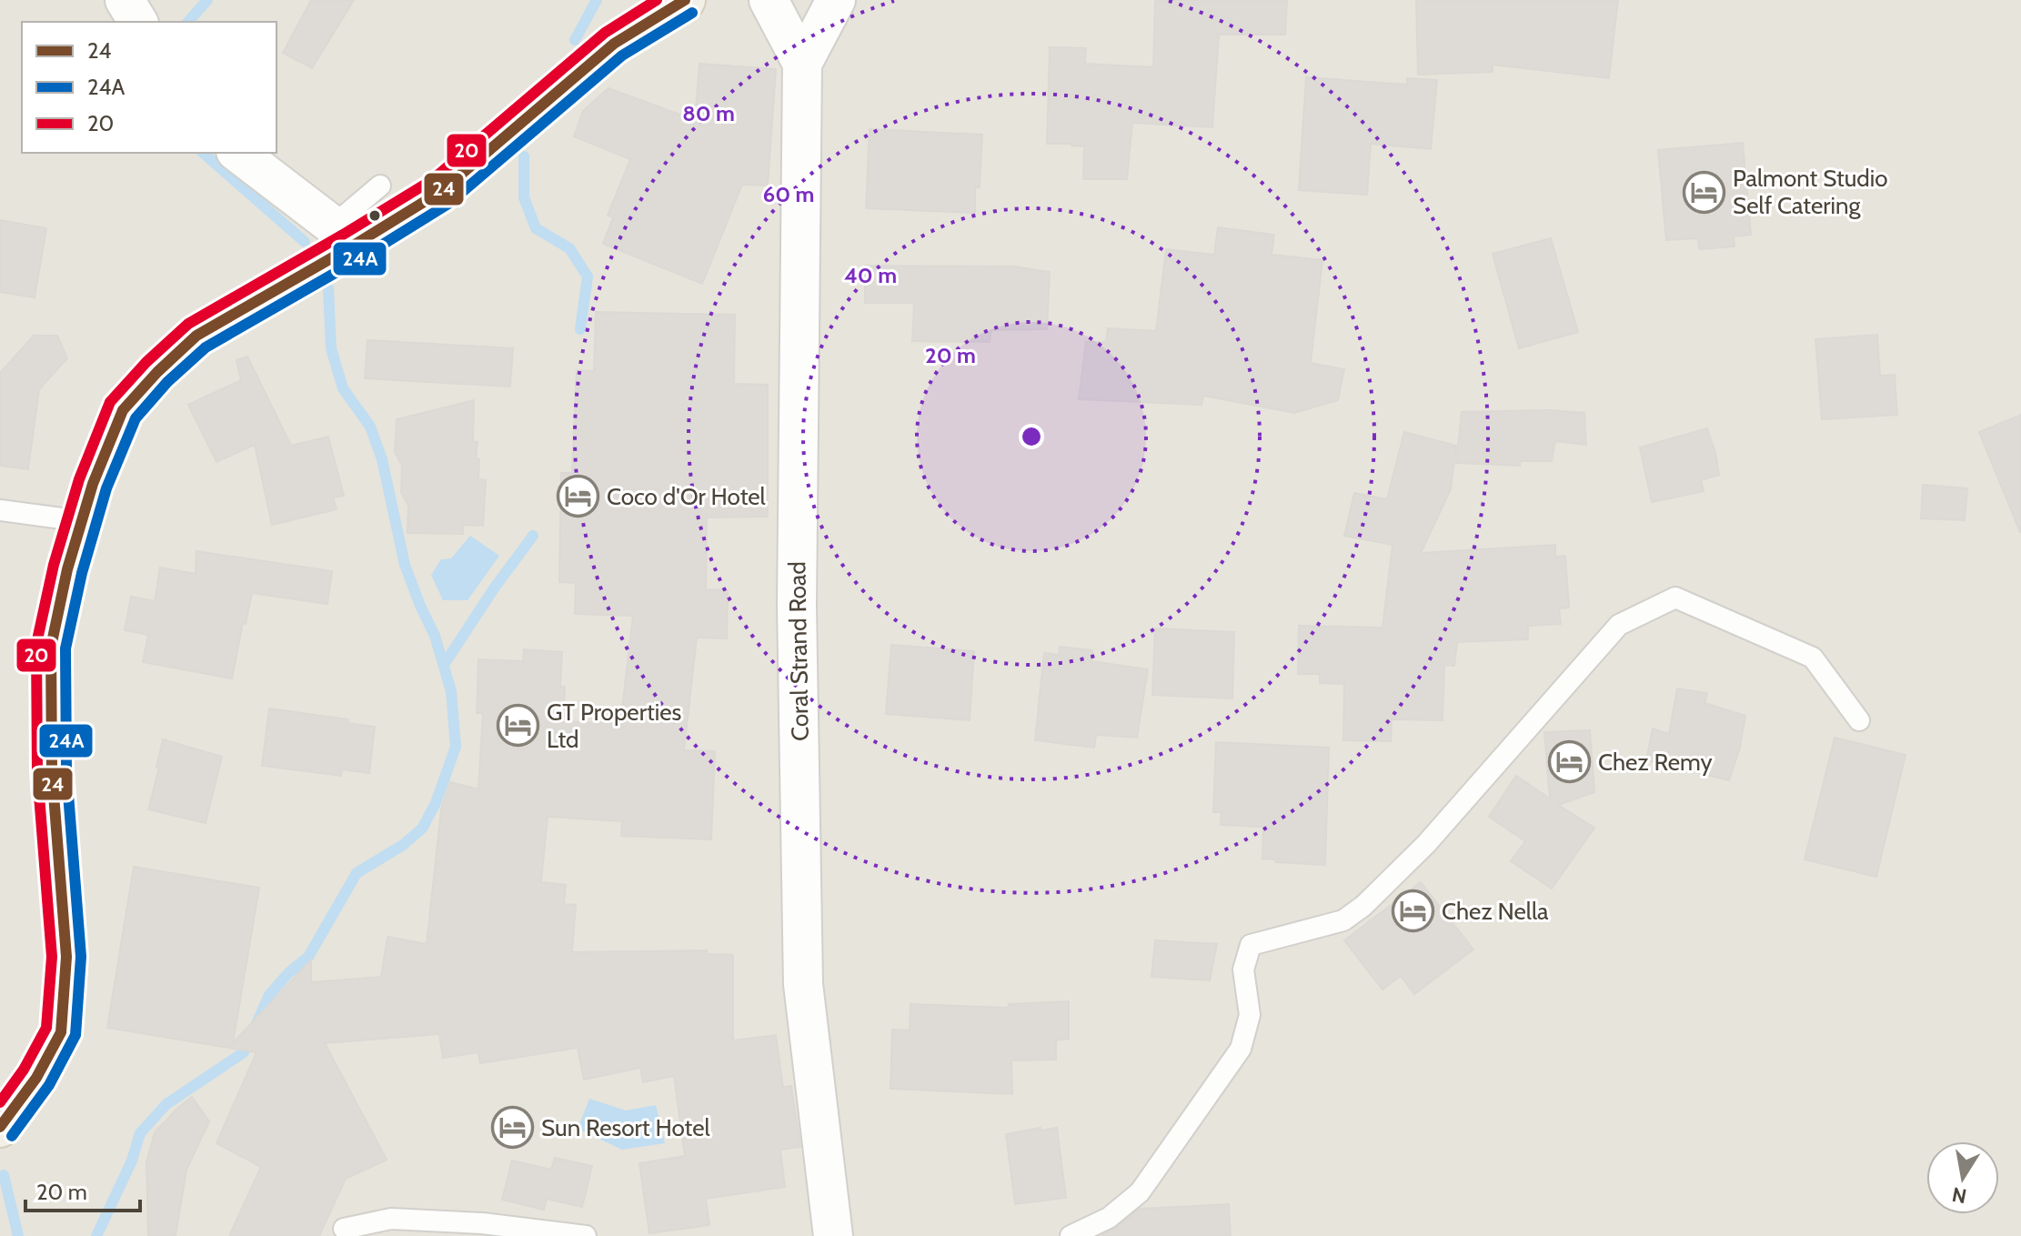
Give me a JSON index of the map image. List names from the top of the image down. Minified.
{"streets":{"street":["Coral Strand Road"]},"places":{"hotel":["Palmont Studio Self Catering","Coco d'Or Hotel","GT Properties Ltd","Chez Remy","Chez Nella","Sun Resort Hotel"]},"lines":["transit line 24","transit line 20","transit line 24A"],"legend":["24","24A","20"],"scale_bar":"20 m","north":"bottom","rings":["80 m","60 m","40 m","20 m"]}
